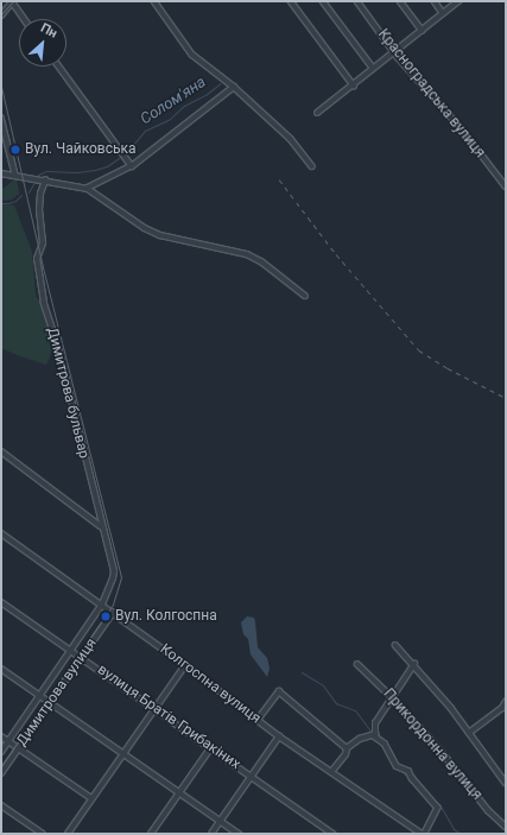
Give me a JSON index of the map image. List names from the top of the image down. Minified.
{"streets":{"street":["Красноградська вулиця","Димитрова бульвар","Колгоспна вулиця","Димитрова вулиця","вулиця Братів Грибакіних","Прикордонна вулиця"]},"crossings":[["Димитрова бульвар","Колгоспна вулиця"],["Димитрова бульвар","Димитрова вулиця"],["Колгоспна вулиця","Димитрова вулиця"],["Димитрова вулиця","вулиця Братів Грибакіних"]],"water":["Солом'яна"],"places":["Вул. Чайковська","Вул. Колгоспна"],"north":"top right"}
